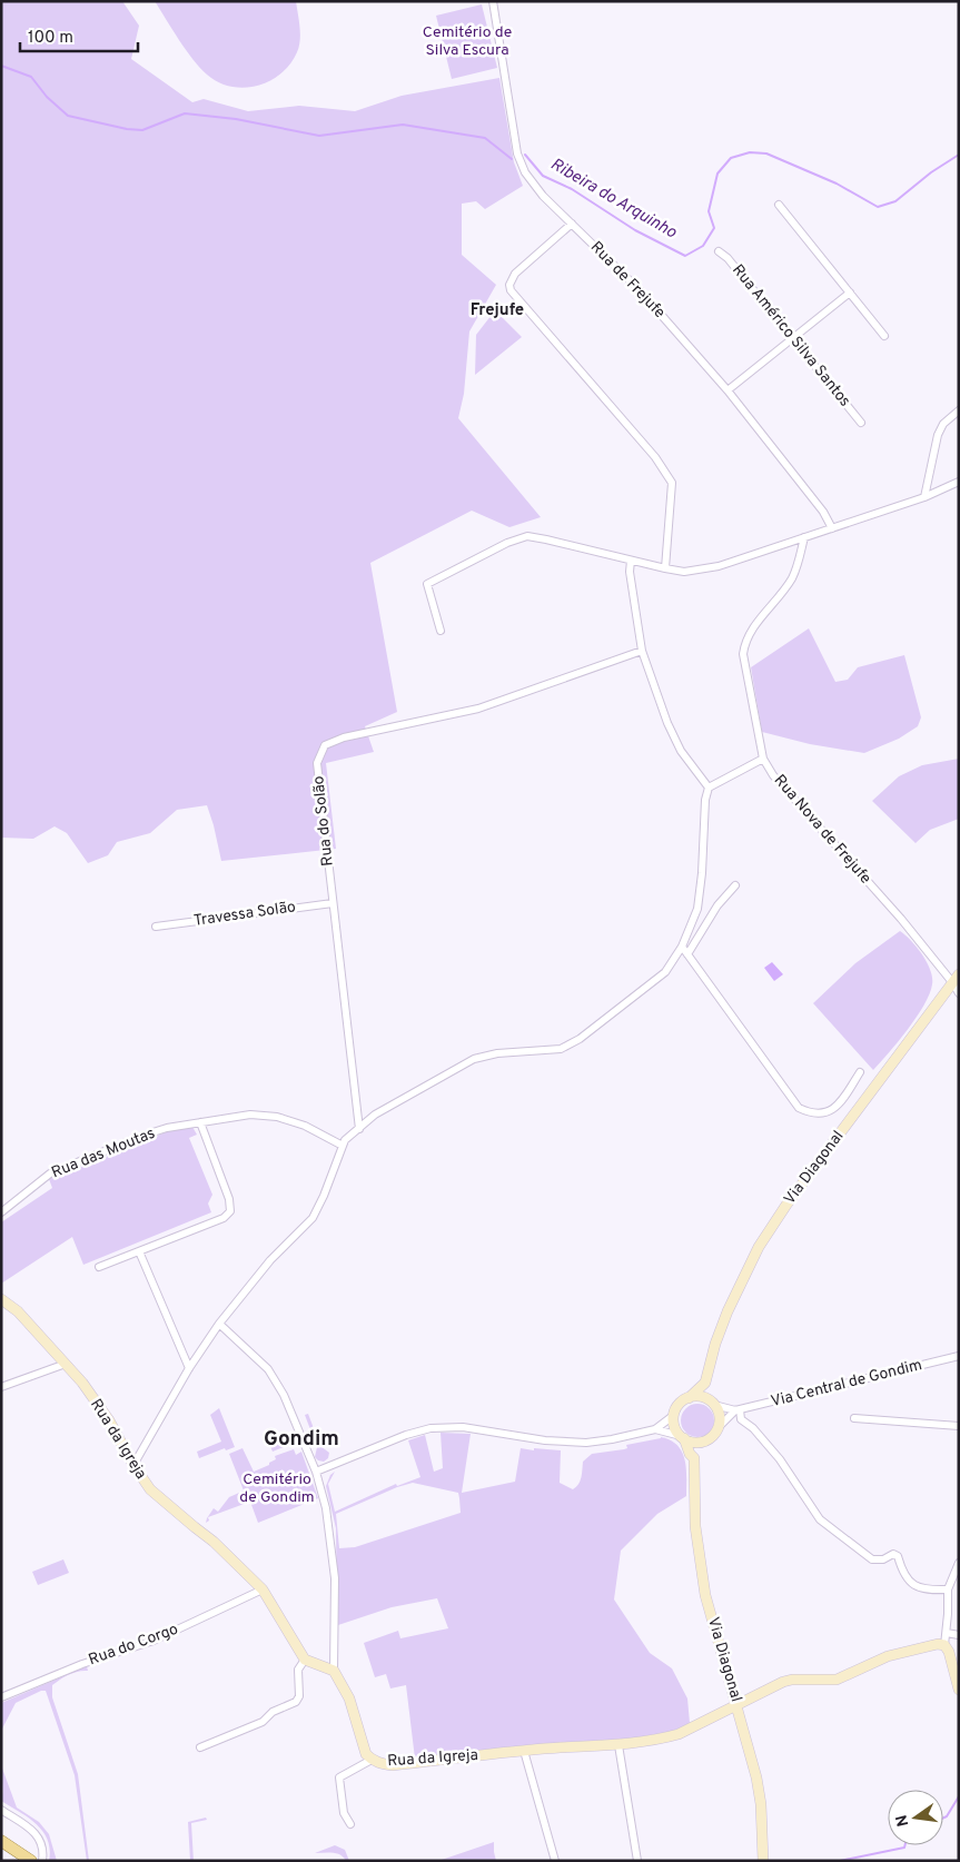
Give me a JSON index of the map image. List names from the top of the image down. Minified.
{"streets":{"street":["Rua de Frejufe","Rua Américo Silva Santos","Rua do Solão","Rua Nova de Frejufe","Travessa Solão","Rua das Moutas","Via Diagonal","Via Central de Gondim","Rua da Igreja","Rua do Corgo"]},"crossings":[["Rua do Solão","Travessa Solão"],["Rua Nova de Frejufe","Via Diagonal"],["Via Diagonal","Via Central de Gondim"],["Via Diagonal","Rua da Igreja"],["Rua da Igreja","Rua do Corgo"]],"districts":["Frejufe","Gondim"],"water":["Ribeira do Arquinho"],"parks":["Cemitério de Silva Escura","Cemitério de Gondim"],"scale_bar":"100 m","north":"left"}
